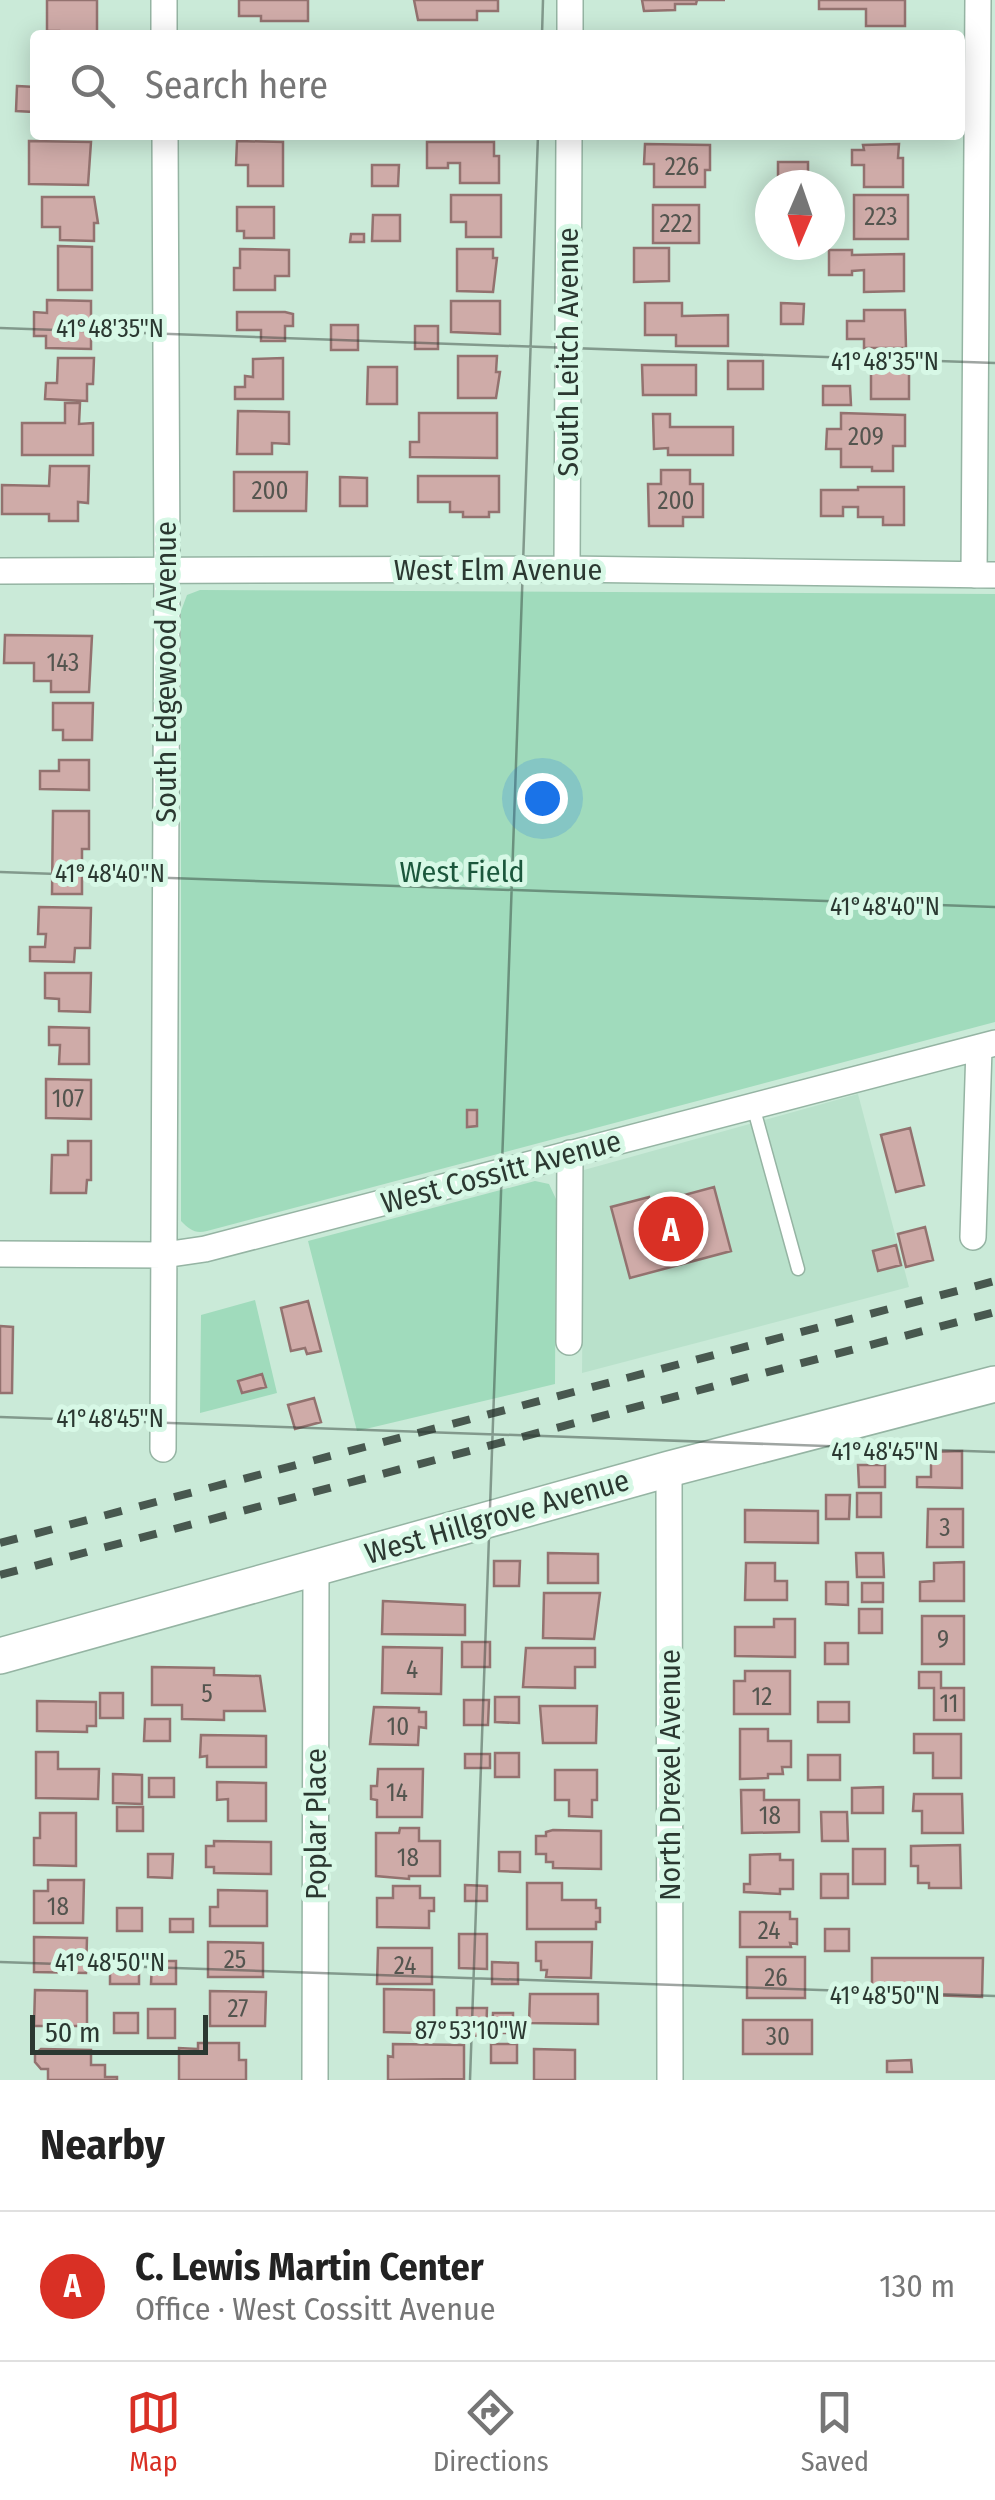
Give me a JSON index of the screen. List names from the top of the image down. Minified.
{"streets":{"street":["South Leitch Avenue","West Elm Avenue","South Edgewood Avenue","West Cossitt Avenue","West Hillgrove Avenue","North Drexel Avenue","Poplar Place"]},"crossings":[["South Leitch Avenue","West Elm Avenue"],["West Elm Avenue","South Edgewood Avenue"],["South Edgewood Avenue","West Cossitt Avenue"],["West Hillgrove Avenue","North Drexel Avenue"],["West Hillgrove Avenue","Poplar Place"]],"parks":["West Field"],"house_numbers":["226","223","222","209","200","200","143","107","3","9","4","5","12","11","10","14","18","18","18","24","25","24","26","27","30"],"scale_bar":"50 m","north":"bottom","page":{"search":"Search here","pins":"A","scale":"50 m","heading":"Nearby","list":[{"mark":"A","name":"C. Lewis Martin Center","note":"Office · West Cossitt Avenue","value":"130 m"}],"nav":["Map","Directions","Saved"]},"coordinates":["41°48'35\"N","41°48'40\"N","41°48'45\"N","41°48'50\"N","87°53'10\"W"]}
